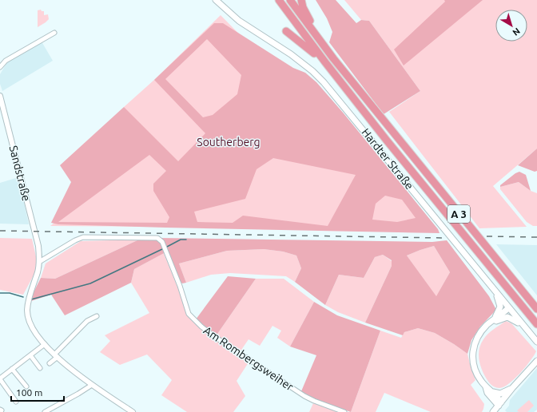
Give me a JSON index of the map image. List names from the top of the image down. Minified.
{"streets":{"highway":["A 3"],"main road":["Hardter Straße"],"street":["Sandstraße","Am Rombergsweiher"]},"crossings":[["Sandstraße","Am Rombergsweiher"]],"parks":["Southerberg"],"scale_bar":"100 m","north":"bottom right"}
